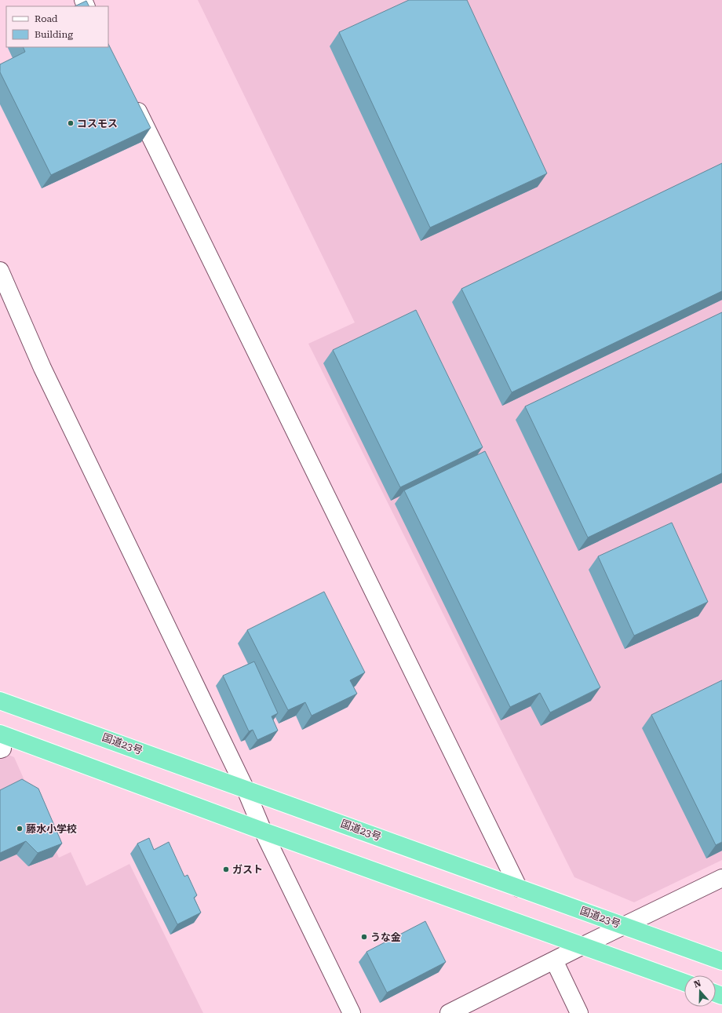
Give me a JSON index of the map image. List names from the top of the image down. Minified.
{"streets":{"highway":["国道23号"]},"places":["コスモス","藤水小学校","ガスト","うな金"],"legend":["Road","Building"],"north":"top"}
